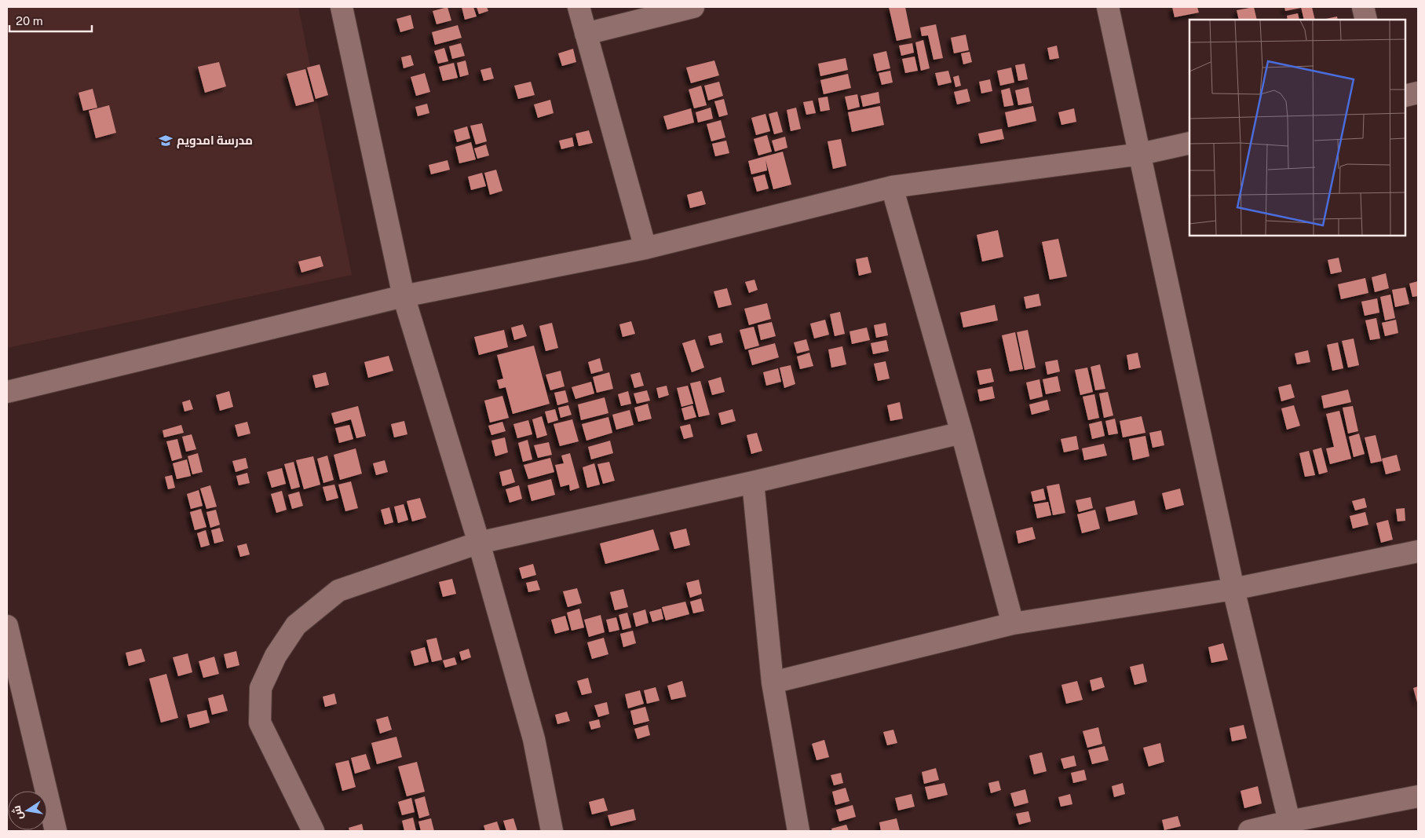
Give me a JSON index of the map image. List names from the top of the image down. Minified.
{"places":{"school or university":["مدرسة امدويم"]},"scale_bar":"20 m","north":"left"}
